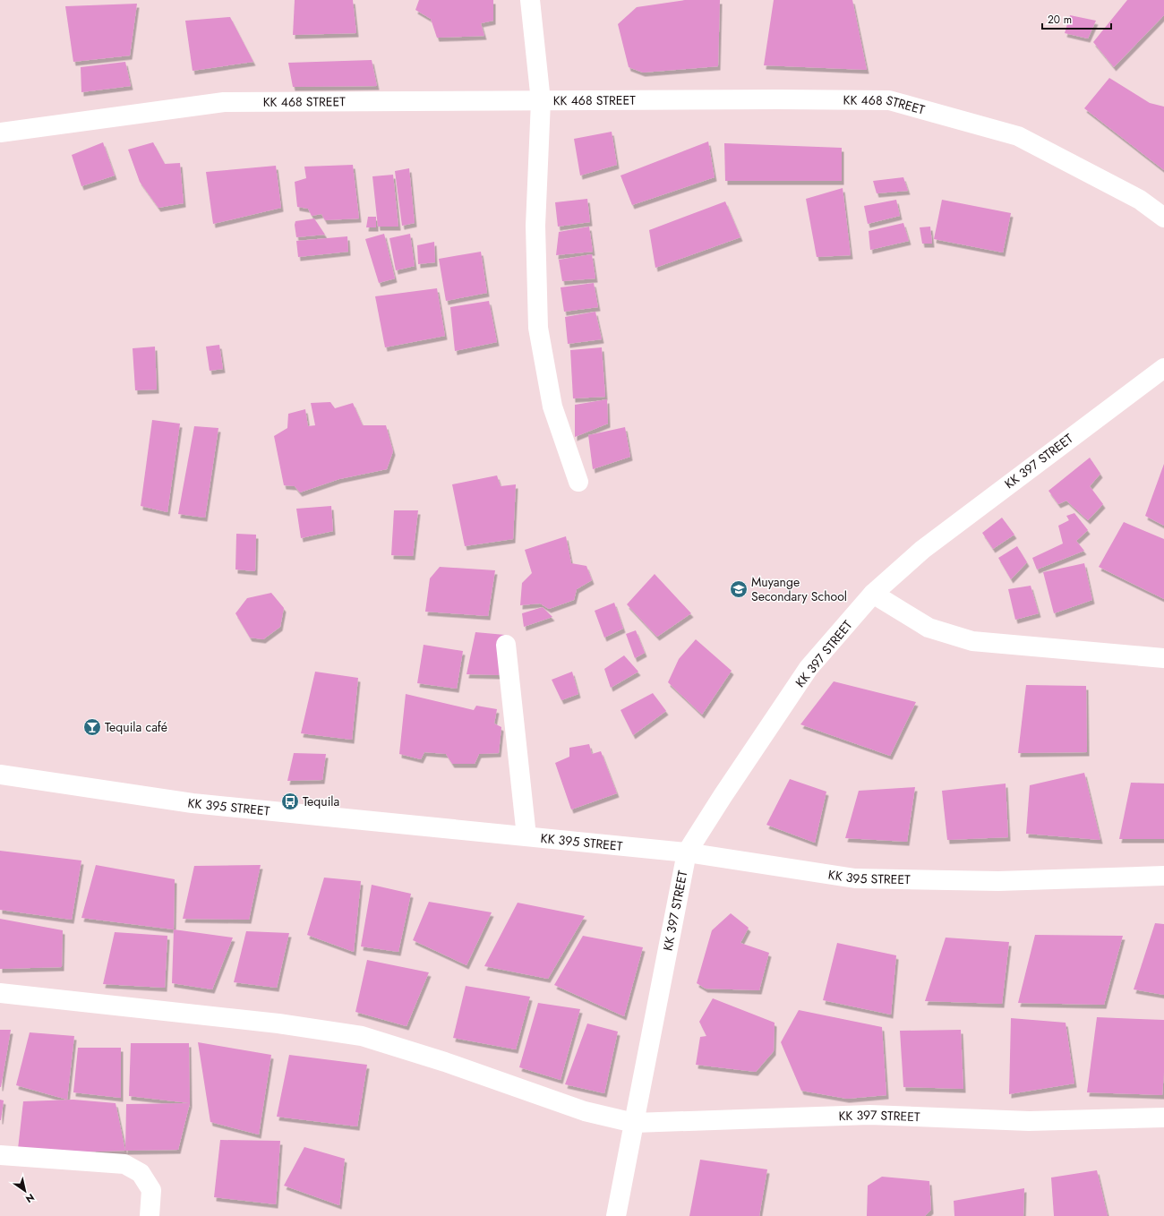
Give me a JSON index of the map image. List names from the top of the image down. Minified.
{"streets":{"street":["KK 468 STREET","KK 397 STREET","KK 395 STREET"]},"crossings":[["KK 397 STREET","KK 395 STREET"]],"places":{"school or university":["Muyange Secondary School"],"bar":["Tequila café"],"bus stop":["Tequila"]},"scale_bar":"20 m","north":"bottom right"}
